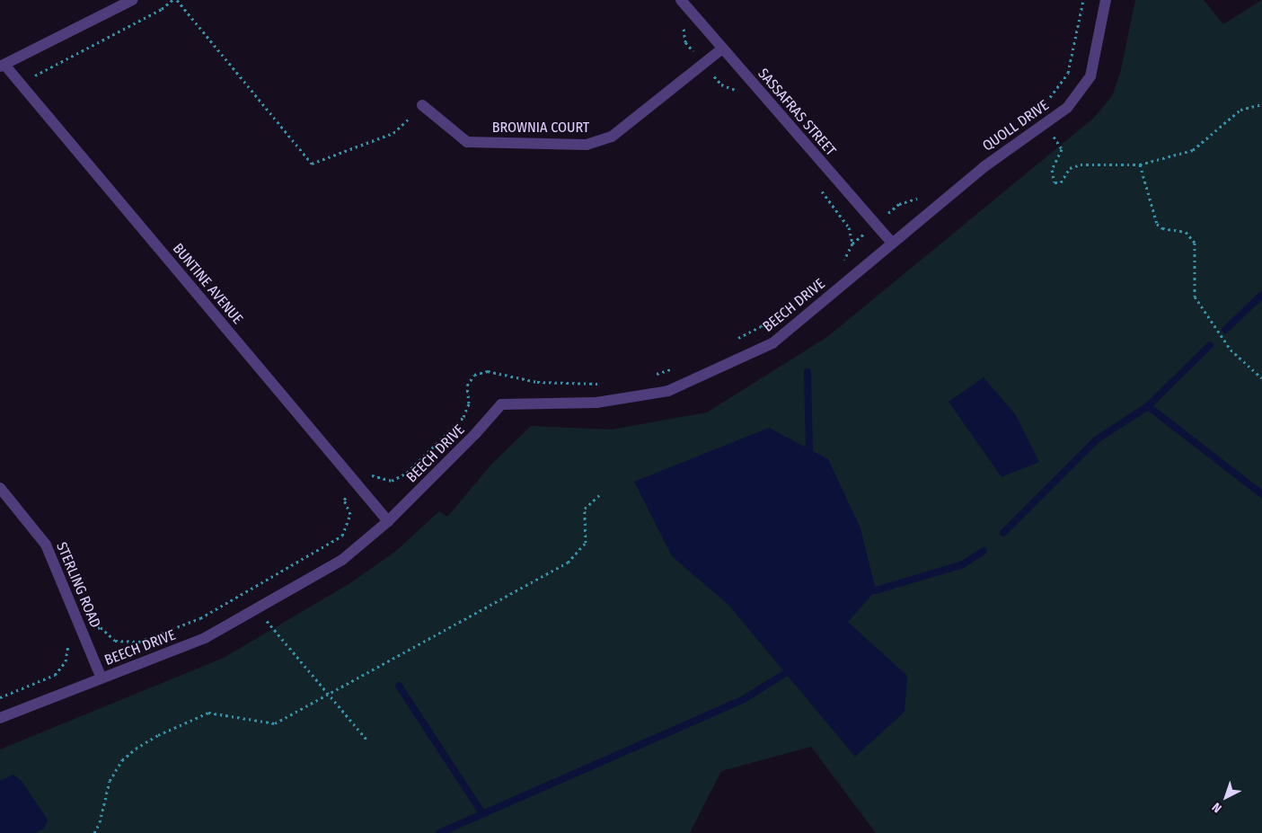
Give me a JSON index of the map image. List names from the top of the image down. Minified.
{"streets":{"street":["SASSAFRAS STREET","QUOLL DRIVE","BROWNIA COURT","BUNTINE AVENUE","BEECH DRIVE","STERLING ROAD"]},"crossings":[["SASSAFRAS STREET","QUOLL DRIVE"],["SASSAFRAS STREET","BROWNIA COURT"],["SASSAFRAS STREET","BEECH DRIVE"],["QUOLL DRIVE","BEECH DRIVE"],["BUNTINE AVENUE","BEECH DRIVE"],["BEECH DRIVE","STERLING ROAD"]],"north":"bottom left"}
